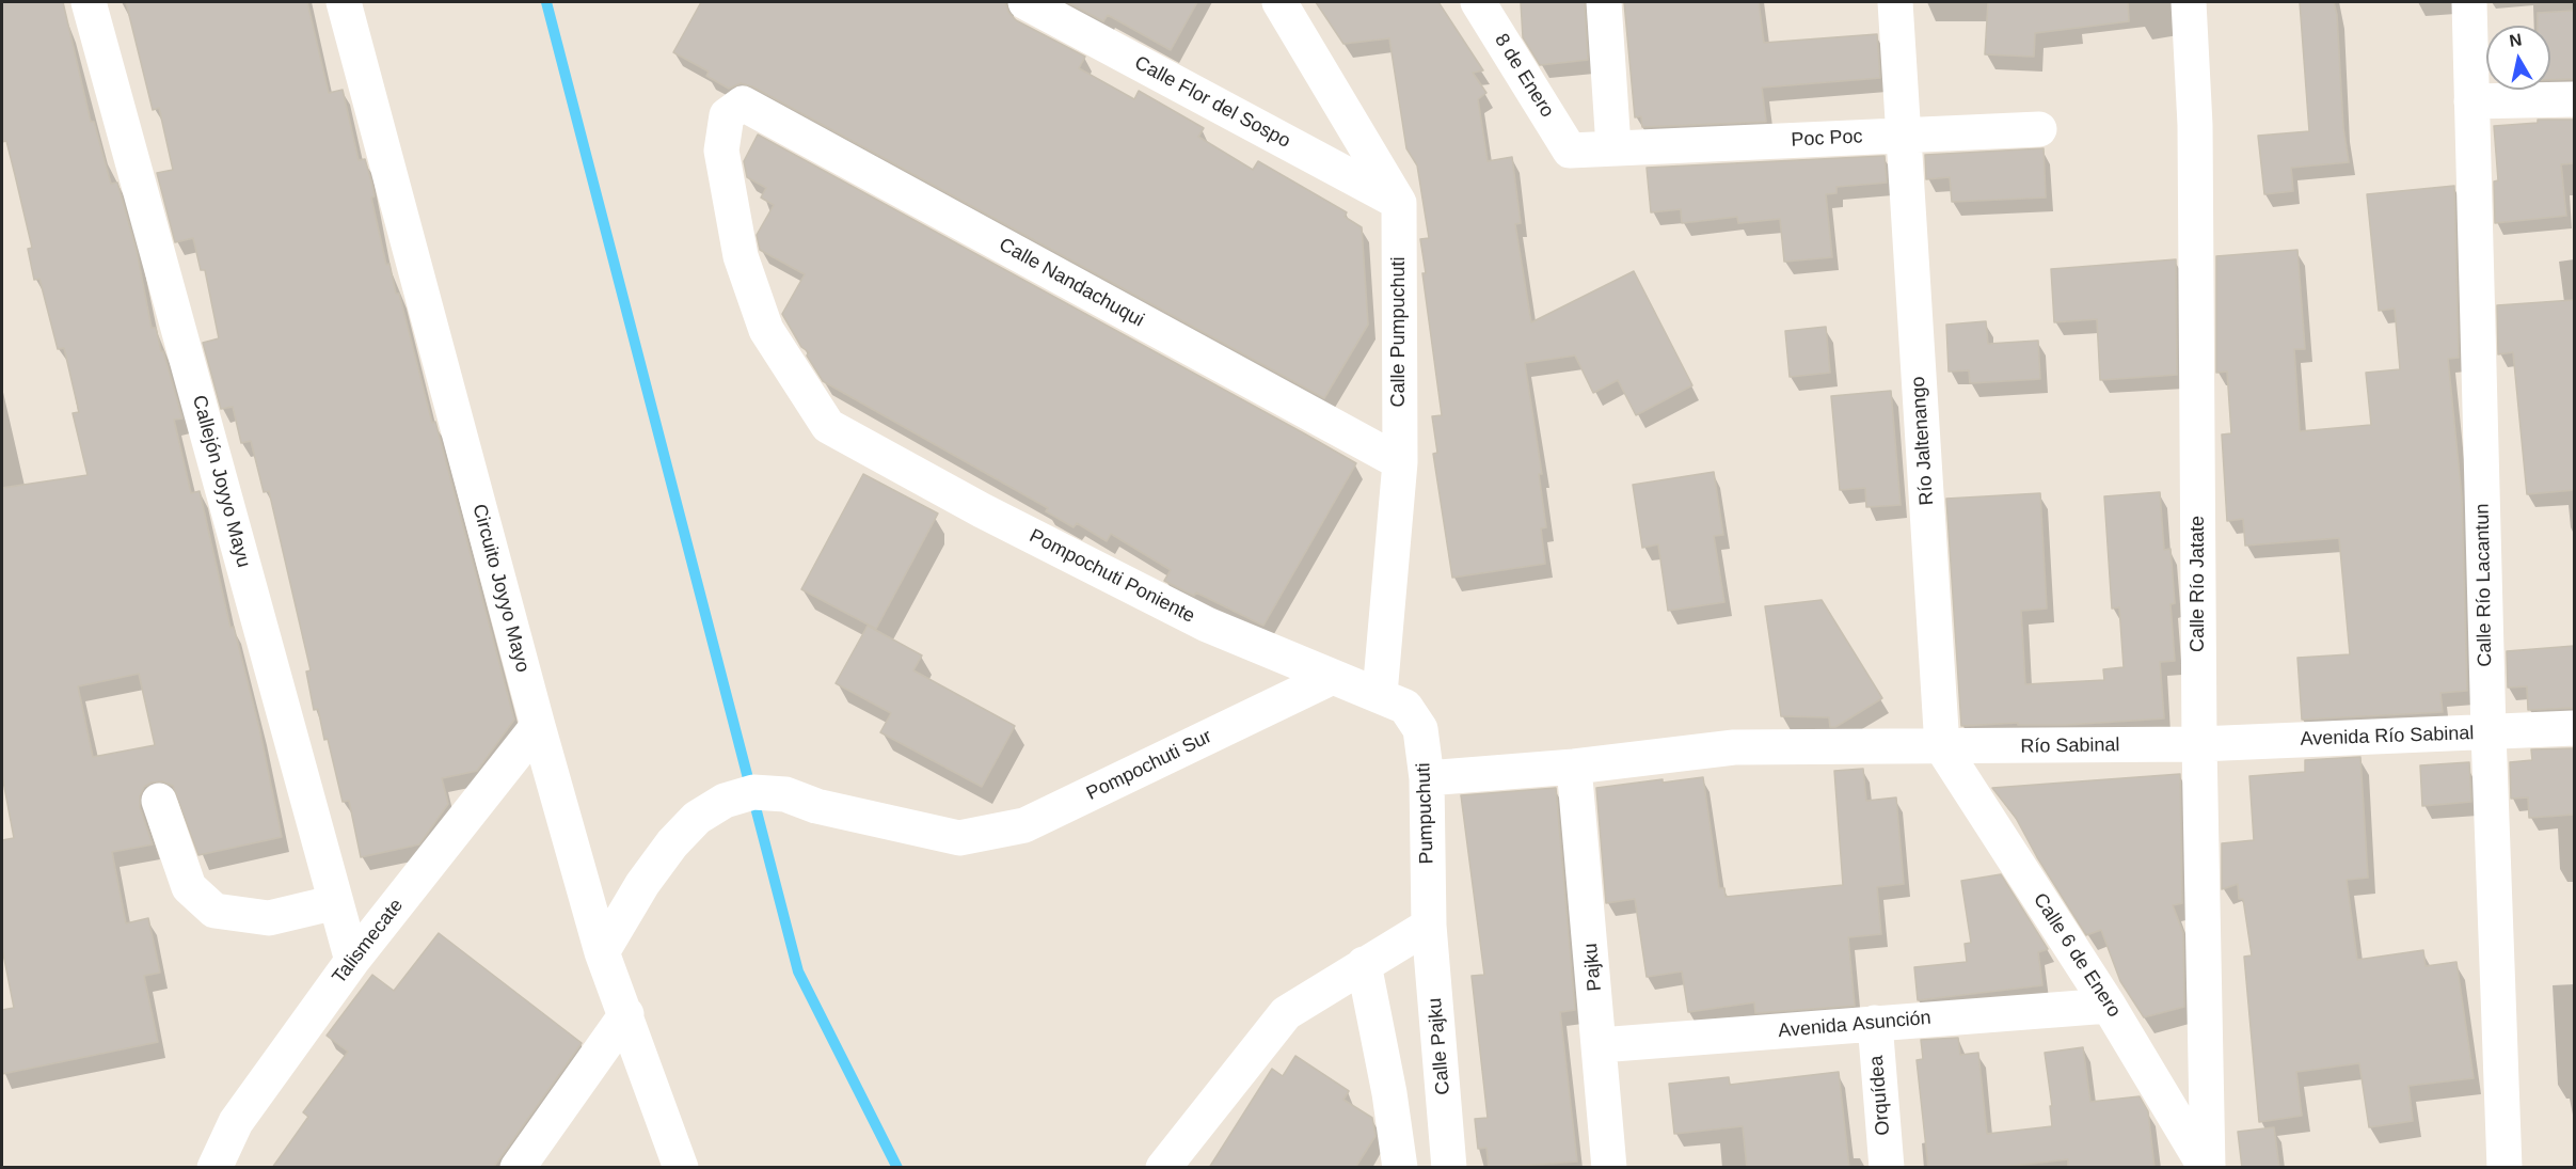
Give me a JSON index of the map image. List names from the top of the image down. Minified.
{"streets":{"street":["8 de Enero","Calle Flor del Sospo","Poc Poc","Calle Nandachuqui","Calle Pumpuchuti","Río Jaltenango","Callejón Joyyo Mayu","Pompochuti Poniente","Calle Río Jatate","Calle Río Lacantun","Circuito Joyyo Mayo","Avenida Río Sabinal","Río Sabinal","Pompochuti Sur","Pumpuchuti","Talismecate","Calle 6 de Enero","Pajku","Avenida Asunción","Calle Pajku","Orquídea"]},"crossings":[["8 de Enero","Poc Poc"],["Calle Flor del Sospo","Calle Pumpuchuti"],["Poc Poc","Río Jaltenango"],["Calle Nandachuqui","Calle Pumpuchuti"],["Calle Nandachuqui","Pompochuti Poniente"],["Calle Pumpuchuti","Pompochuti Poniente"],["Calle Pumpuchuti","Pumpuchuti"],["Río Jaltenango","Río Sabinal"],["Río Jaltenango","Calle 6 de Enero"],["Callejón Joyyo Mayu","Talismecate"],["Pompochuti Poniente","Pompochuti Sur"],["Pompochuti Poniente","Pumpuchuti"],["Calle Río Jatate","Avenida Río Sabinal"],["Calle Río Jatate","Río Sabinal"],["Calle Río Jatate","Calle 6 de Enero"],["Calle Río Lacantun","Avenida Río Sabinal"],["Circuito Joyyo Mayo","Pompochuti Sur"],["Circuito Joyyo Mayo","Talismecate"],["Avenida Río Sabinal","Río Sabinal"],["Río Sabinal","Calle 6 de Enero"],["Río Sabinal","Pajku"],["Pumpuchuti","Calle Pajku"],["Calle 6 de Enero","Avenida Asunción"],["Pajku","Avenida Asunción"],["Avenida Asunción","Orquídea"]],"north":"top"}
